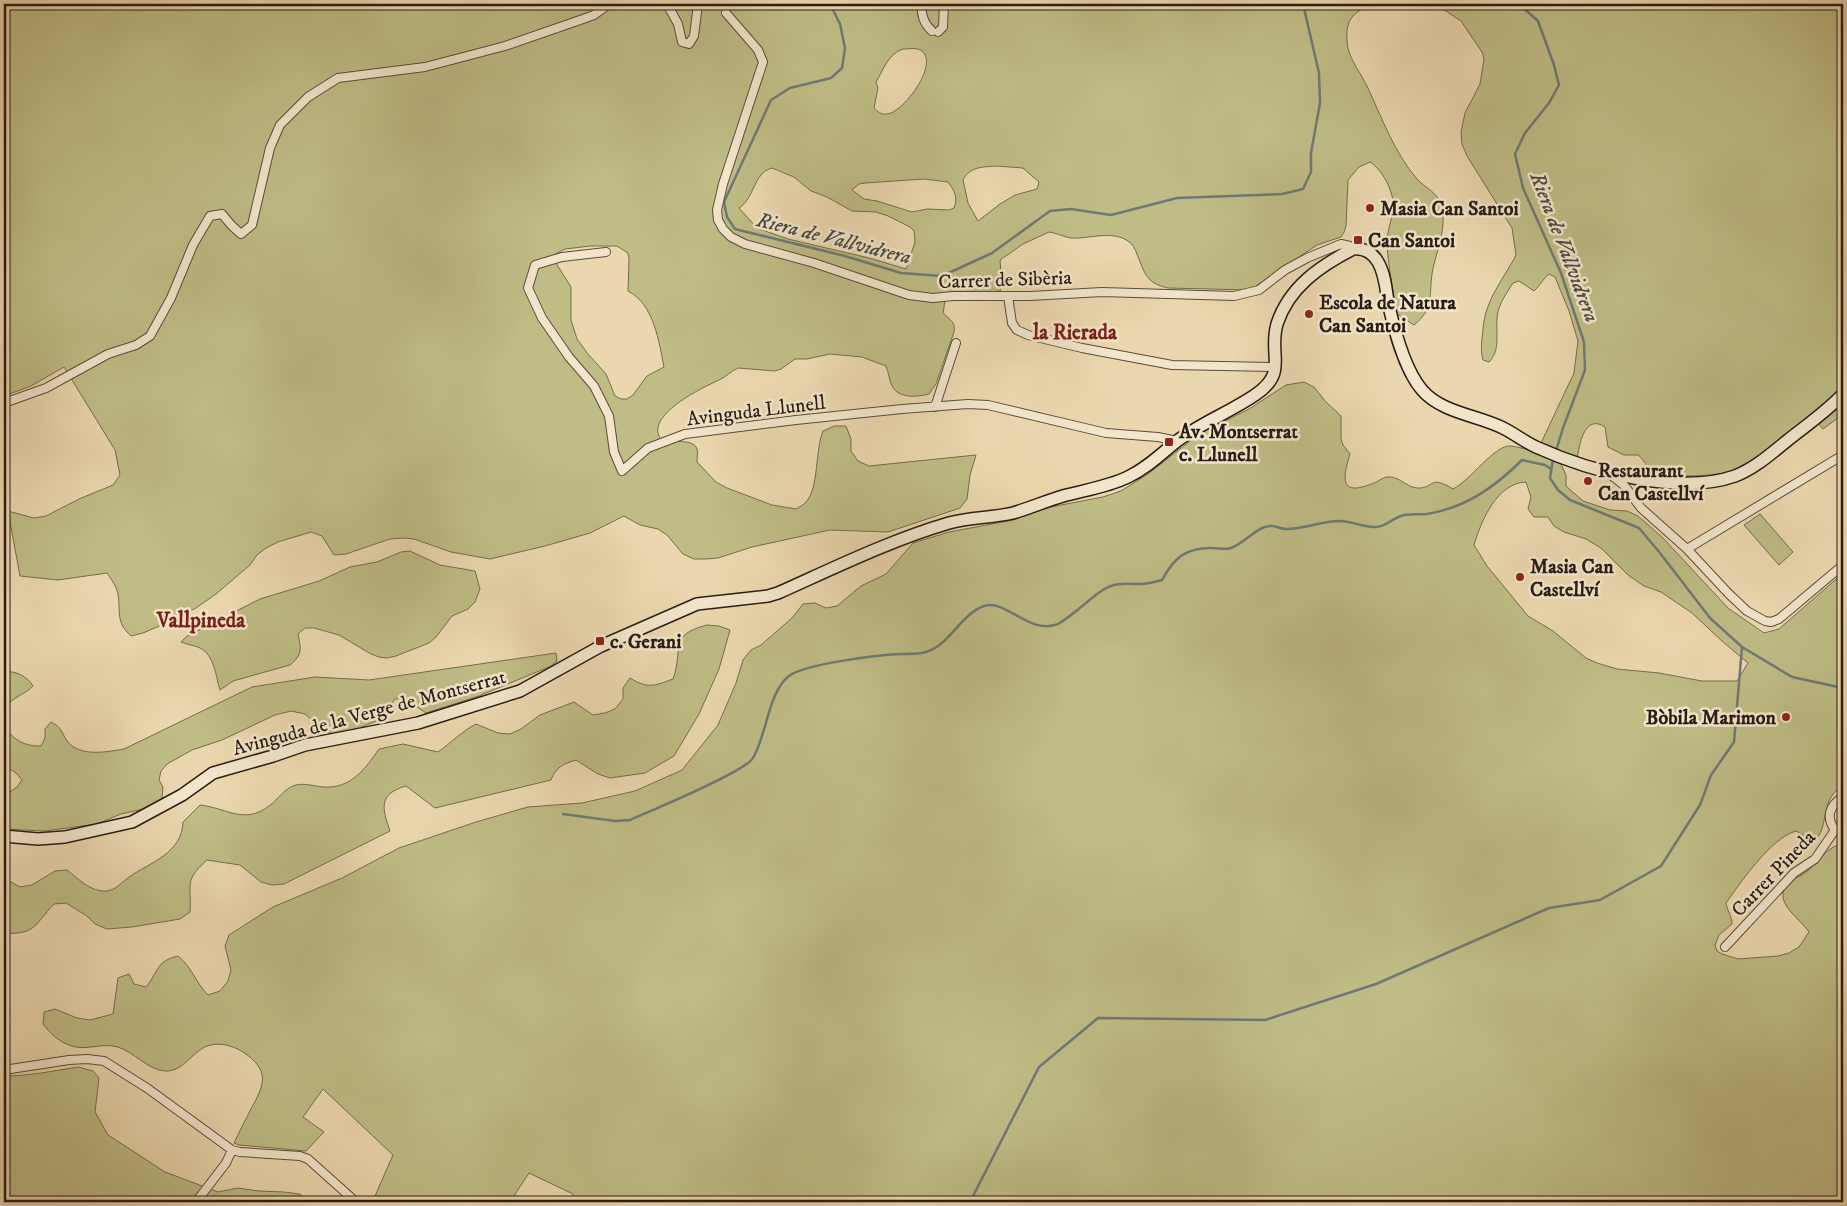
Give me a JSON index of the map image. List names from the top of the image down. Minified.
{"streets":{"street":["Carrer de Sibèria","Avinguda Llunell","Avinguda de la Verge de Montserrat","Carrer Pineda"]},"crossings":[["Carrer de Sibèria","Avinguda de la Verge de Montserrat"],["Avinguda Llunell","Avinguda de la Verge de Montserrat"]],"districts":["la Rierada","Vallpineda"],"water":["Riera de Vallvidrera"],"places":{"other":["Masia Can Santoi","Escola de Natura Can Santoi","Restaurant Can Castellví","Masia Can Castellví","Bòbila Marimon"],"transit":["Can Santoi","Av. Montserrat c. Llunell","c. Gerani"]}}
